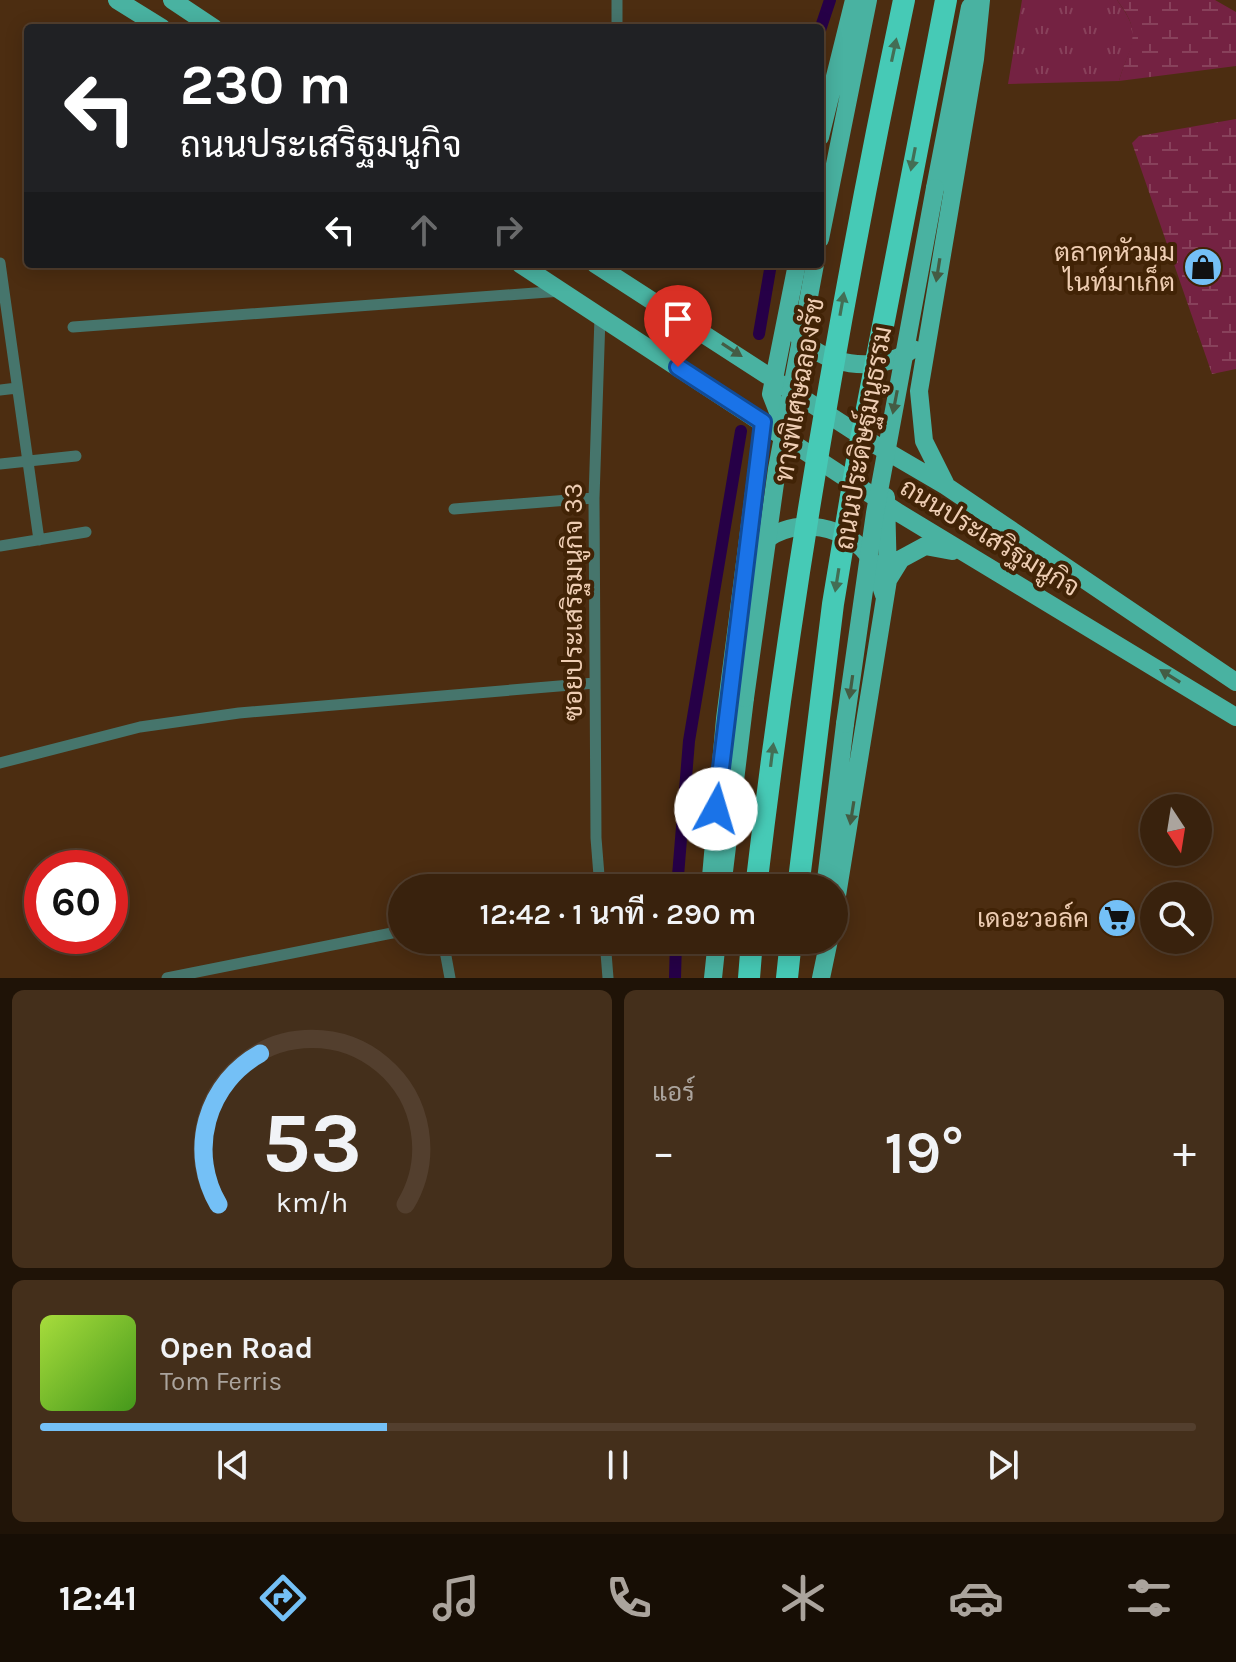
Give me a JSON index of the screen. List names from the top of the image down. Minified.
{"streets":{"highway":["ทางพิเศษฉลองรัช"],"main road":["ถนนประดิษฐ์มนูธรรม","ถนนประเสริฐมนูกิจ"],"street":["ซอยประเสริฐมนูกิจ 33"]},"crossings":[["ถนนประเสริฐมนูกิจ","ซอยประเสริฐมนูกิจ 33"]],"places":{"shop":["ตลาดหัวมุม ไนท์มาเก็ต"],"supermarket":["เดอะวอล์ค"]},"north":"bottom","page":{"turn":["230 m","ถนนประเสริฐมนูกิจ"],"limit":"60","trip":"12:42 · 1 นาที · 290 m","tile":"แอร์","heat":["−","19°","+"],"song":["Open Road","Tom Ferris"],"tabs":"12:41","gauge":["53","km/h"]}}
